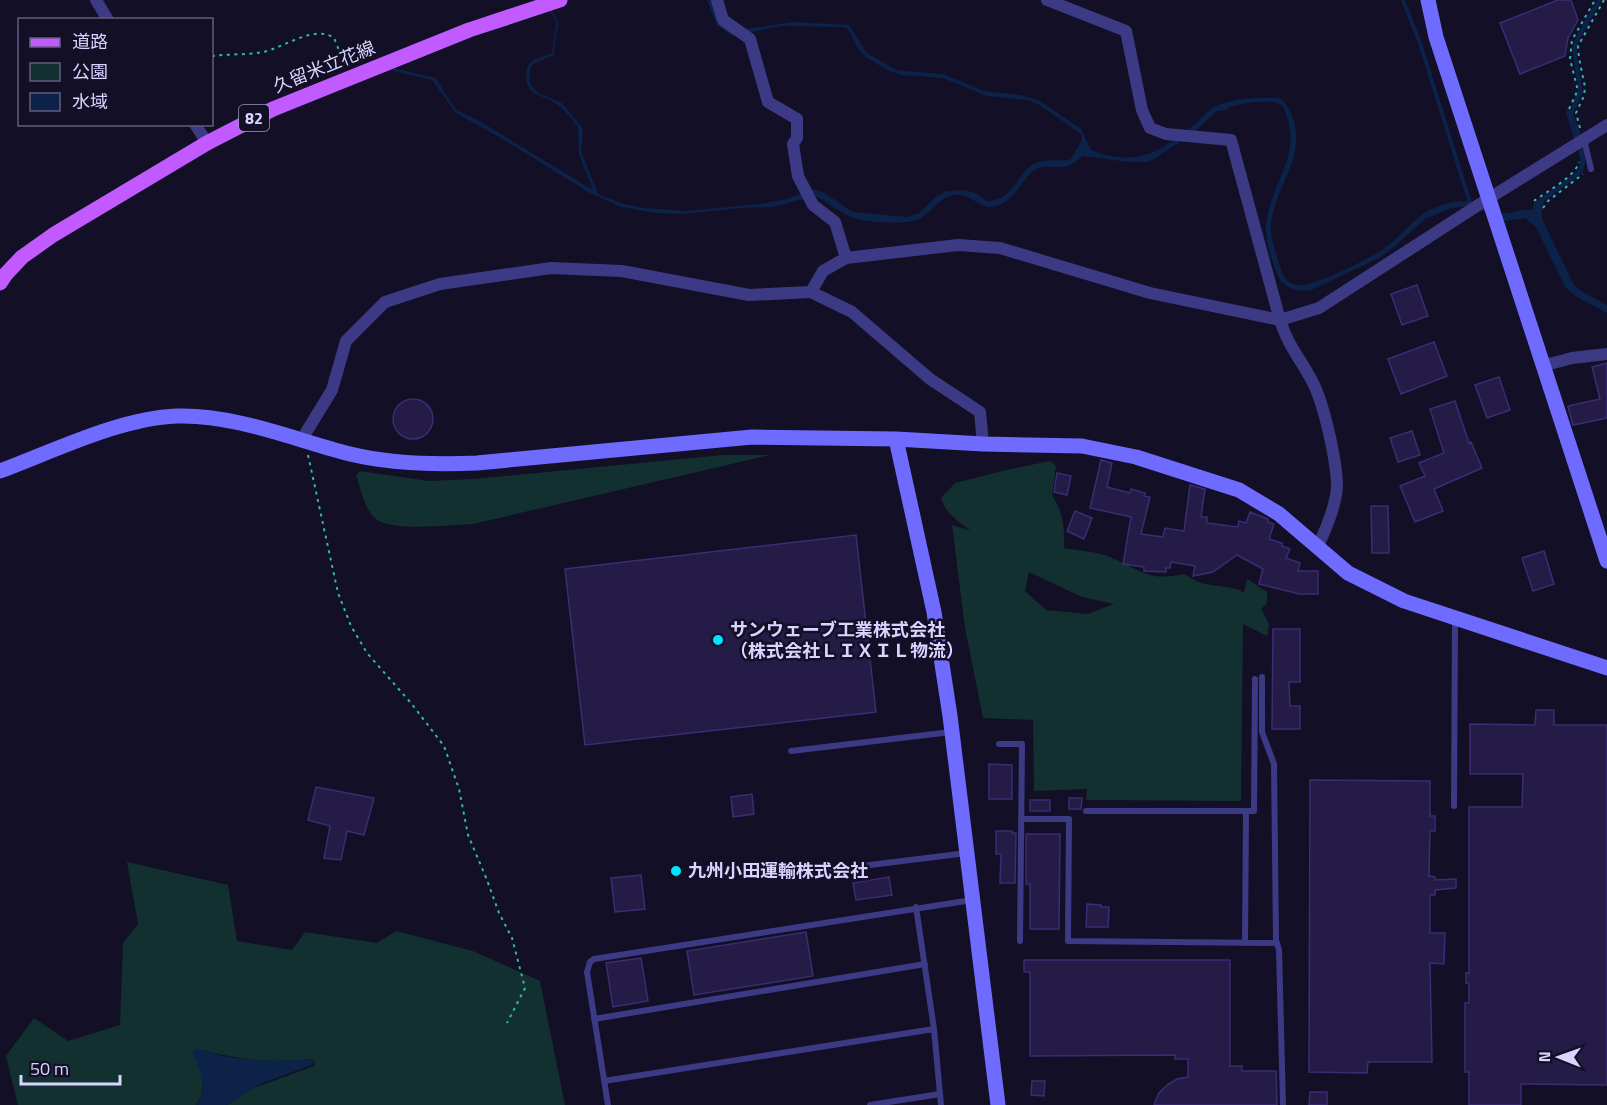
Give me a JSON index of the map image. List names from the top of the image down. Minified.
{"streets":{"main road":["久留米立花線","82"]},"places":["サンウェーブ工業株式会社 （株式会社ＬＩＸＩＬ物流）","九州小田運輸株式会社"],"legend":["道路","公園","水域"],"scale_bar":"50 m","north":"left"}
